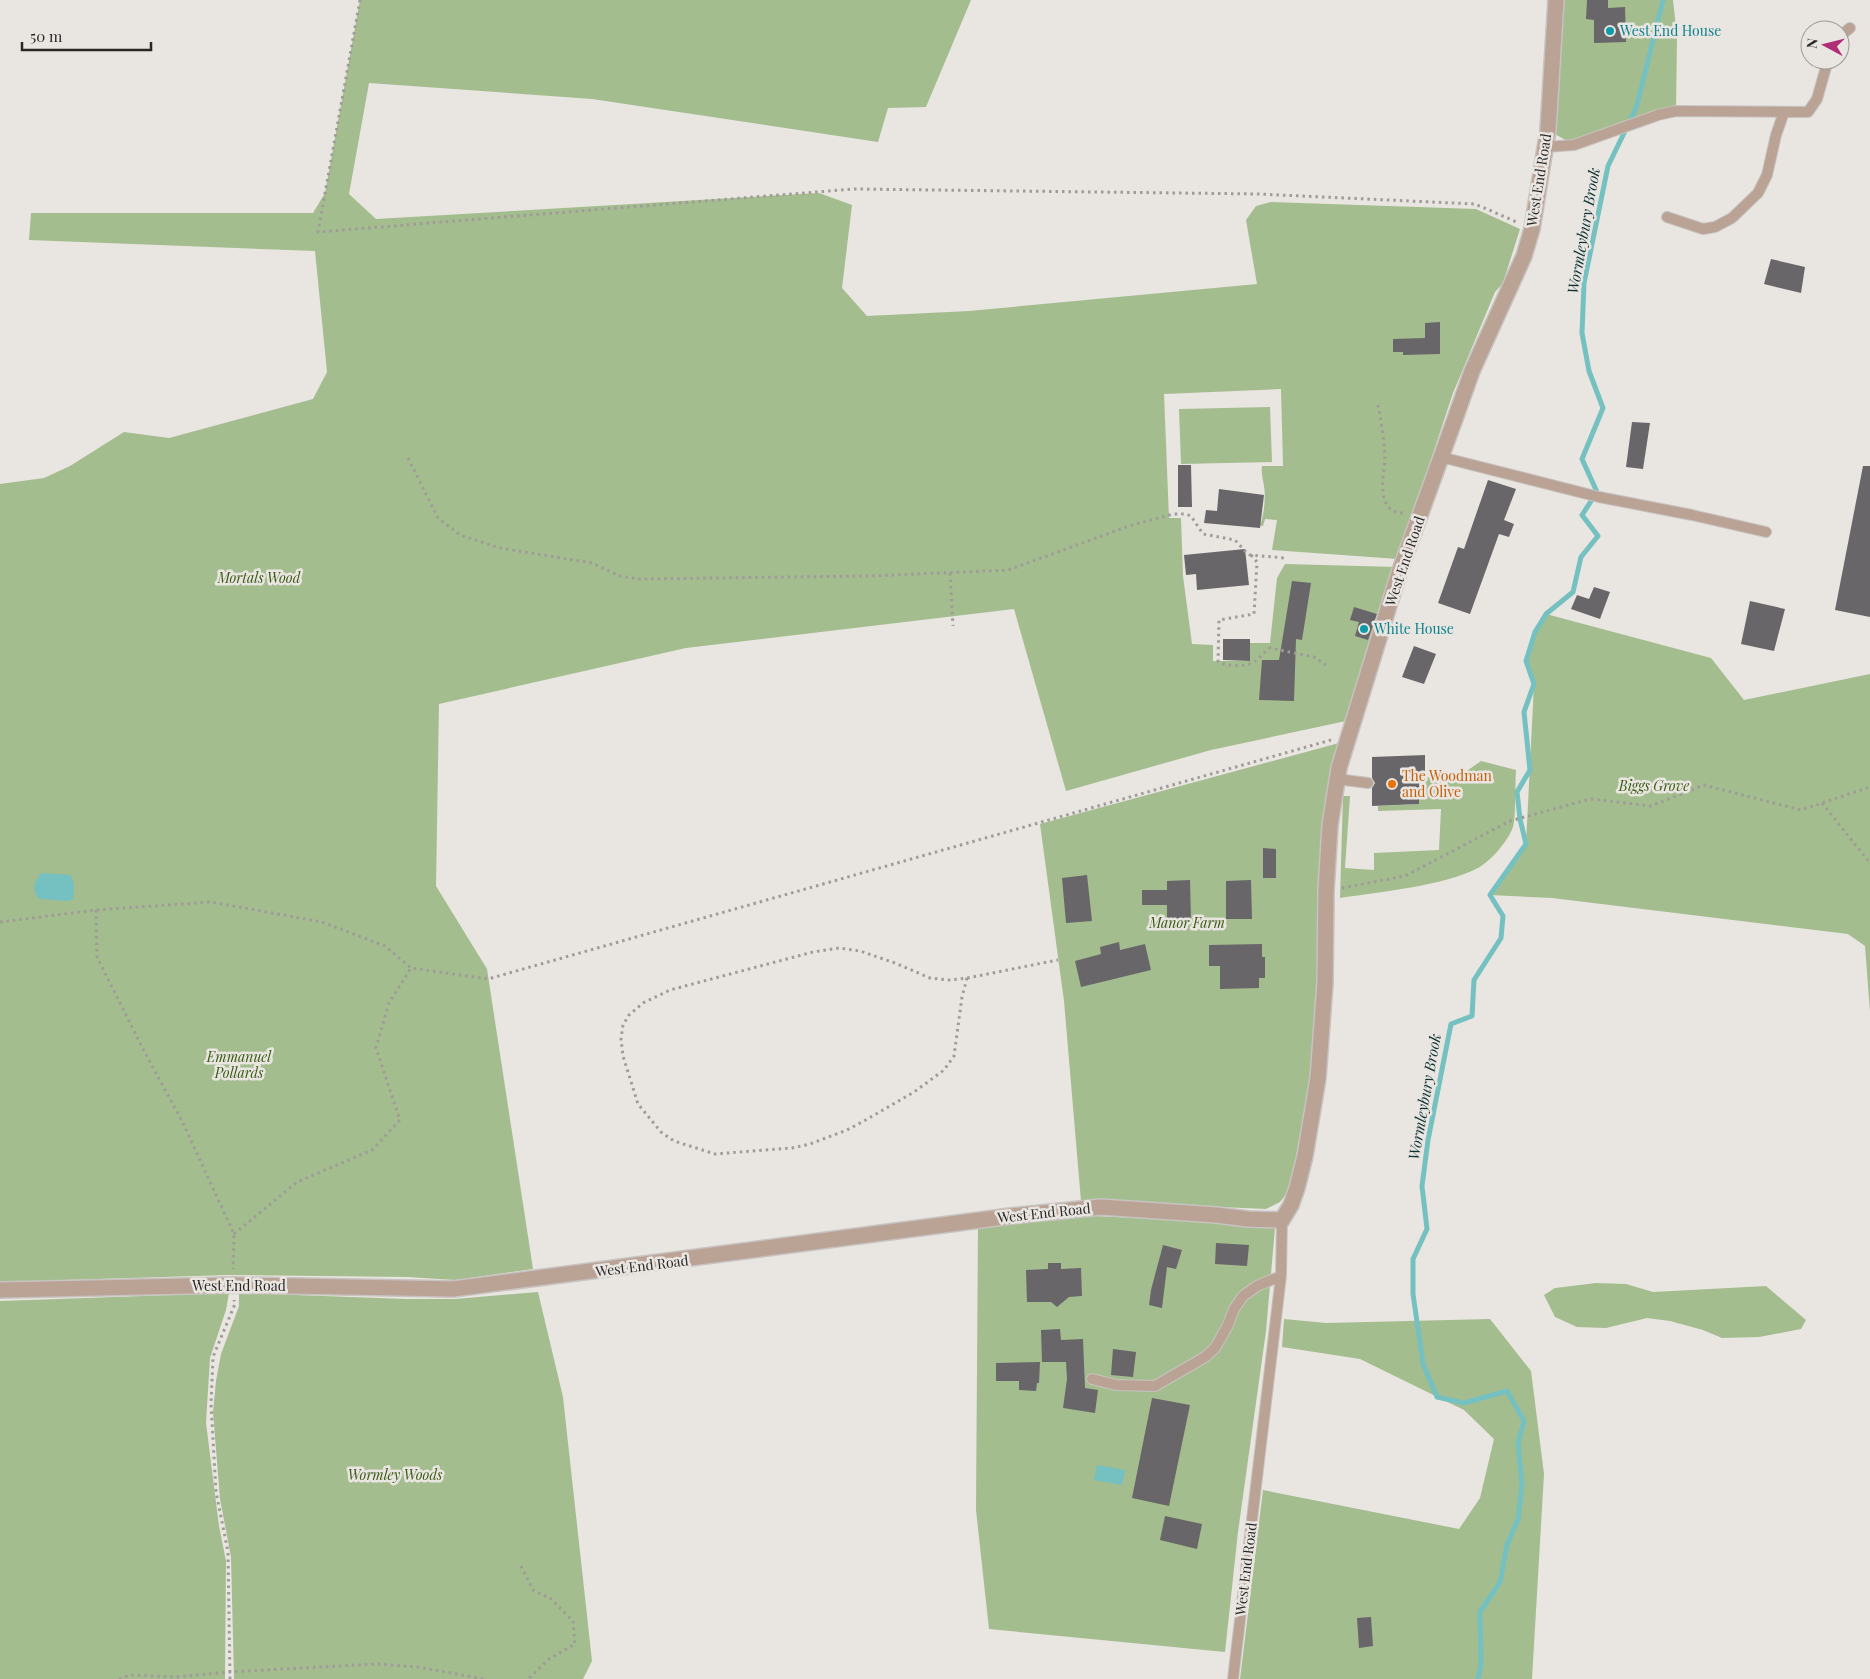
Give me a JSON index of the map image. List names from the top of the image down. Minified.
{"streets":{"street":["West End Road"]},"water":["Wormleybury Brook"],"parks":["Mortals Wood","Biggs Grove","Manor Farm","Emmanuel Pollards","Wormley Woods"],"places":["West End House","White House","The Woodman and Olive"],"scale_bar":"50 m","north":"left"}
